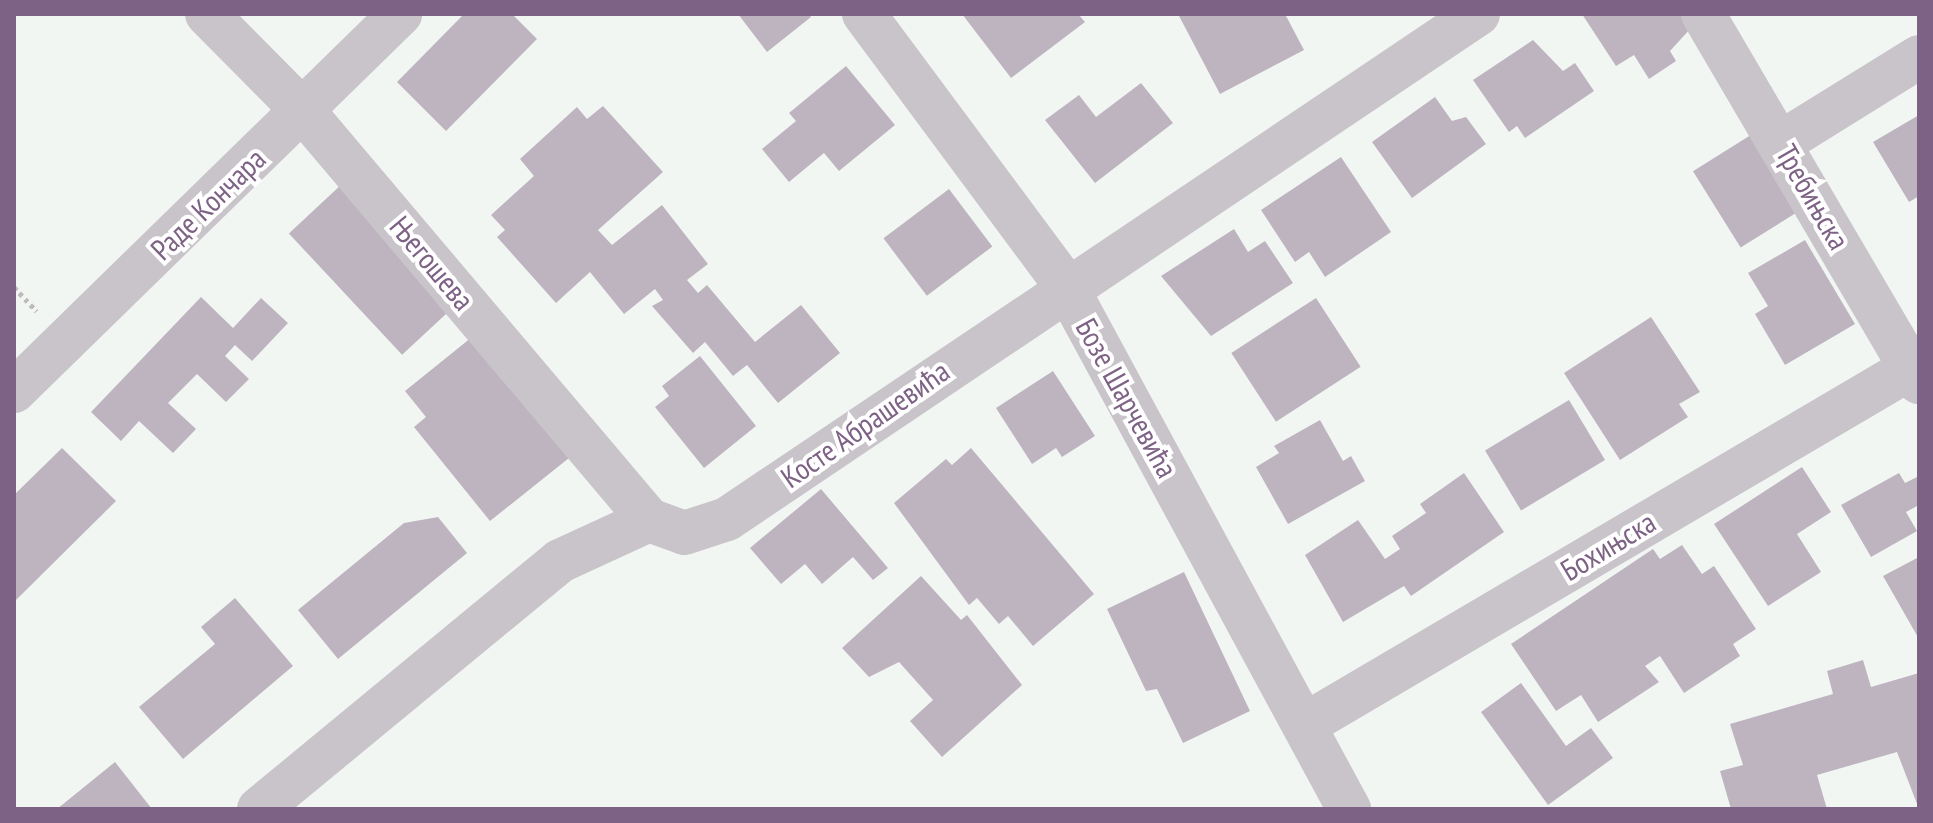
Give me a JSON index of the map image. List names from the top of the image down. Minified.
{"streets":{"street":["Требињска","Раде Кончара","Његошева","Бозе Шарчевића","Косте Абрашевића","Бохињска"]},"crossings":[["Требињска","Бохињска"],["Раде Кончара","Његошева"],["Његошева","Косте Абрашевића"],["Бозе Шарчевића","Косте Абрашевића"],["Бозе Шарчевића","Бохињска"]]}
